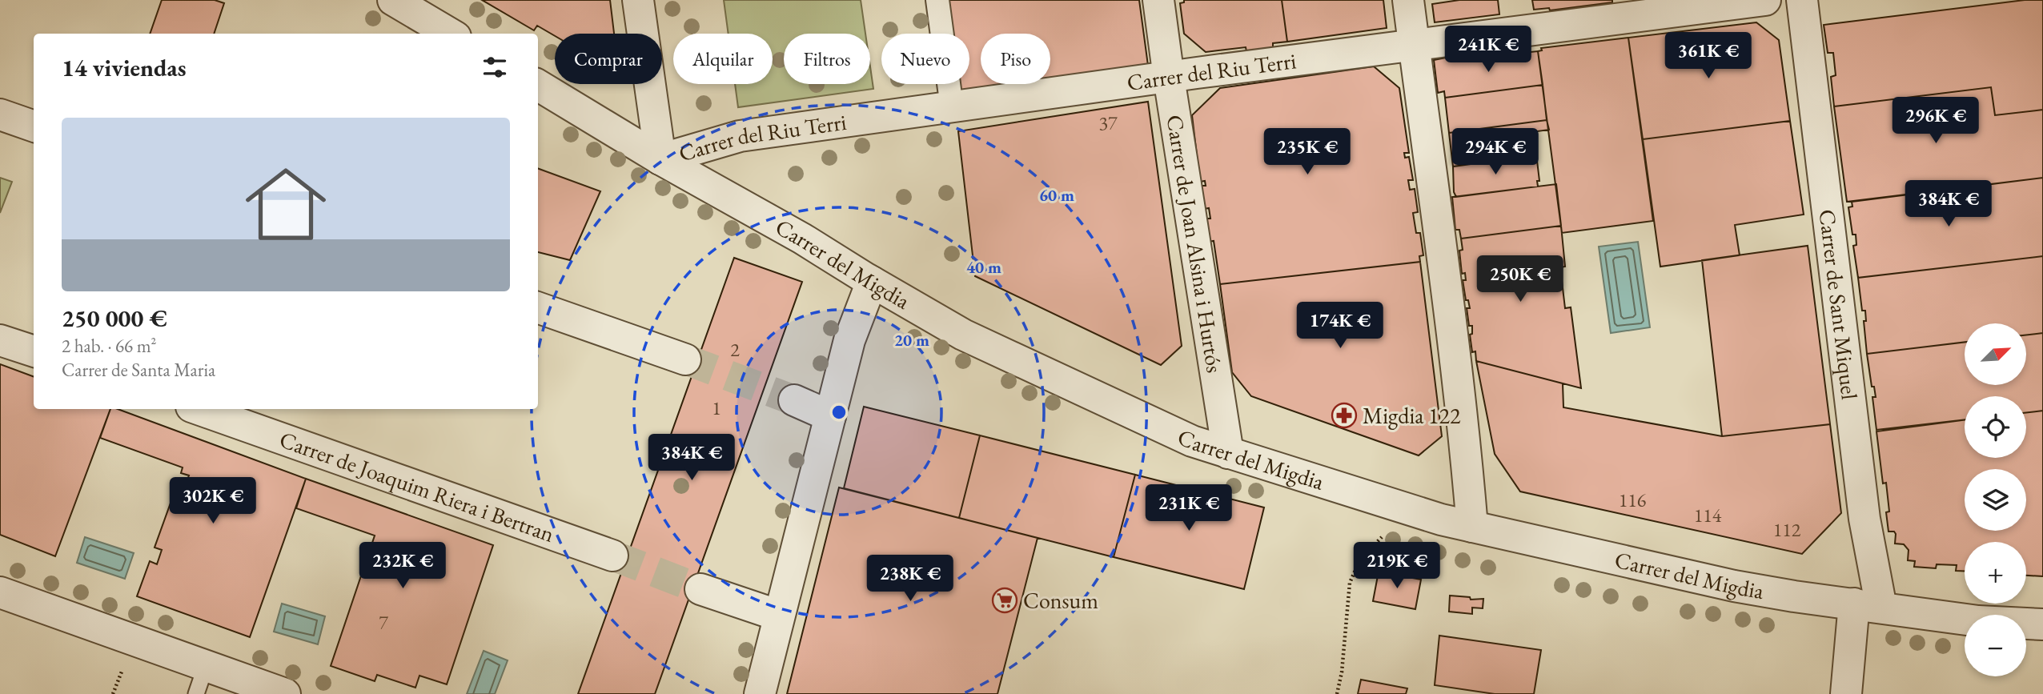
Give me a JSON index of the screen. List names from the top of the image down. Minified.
{"streets":{"street":["Carrer del Riu Terri","Carrer de Joan Alsina i Hurtós","Carrer del Migdia","Carrer de Sant Miquel","Carrer de Joaquim Riera i Bertran"]},"crossings":[["Carrer del Riu Terri","Carrer de Joan Alsina i Hurtós"],["Carrer del Riu Terri","Carrer del Migdia"],["Carrer de Joan Alsina i Hurtós","Carrer del Migdia"],["Carrer del Migdia","Carrer de Sant Miquel"]],"places":{"pharmacy":["Migdia 122"],"supermarket":["Consum"]},"house_numbers":["37","2","1","116","114","112","7"],"north":"top right","page":{"price":["241K €","361K €","296K €","235K €","294K €","384K €","250K €","174K €","384K €","302K €","231K €","232K €","219K €","238K €"],"chip":["Comprar","Alquilar","Filtros","Nuevo","Piso"],"heading":"14 viviendas","list":[{"name":"250 000 €","note":"2 hab. · 66 m² · Carrer de Santa Maria"}],"map_buttons":["+","−"]},"rings":["60 m","40 m","20 m"]}
